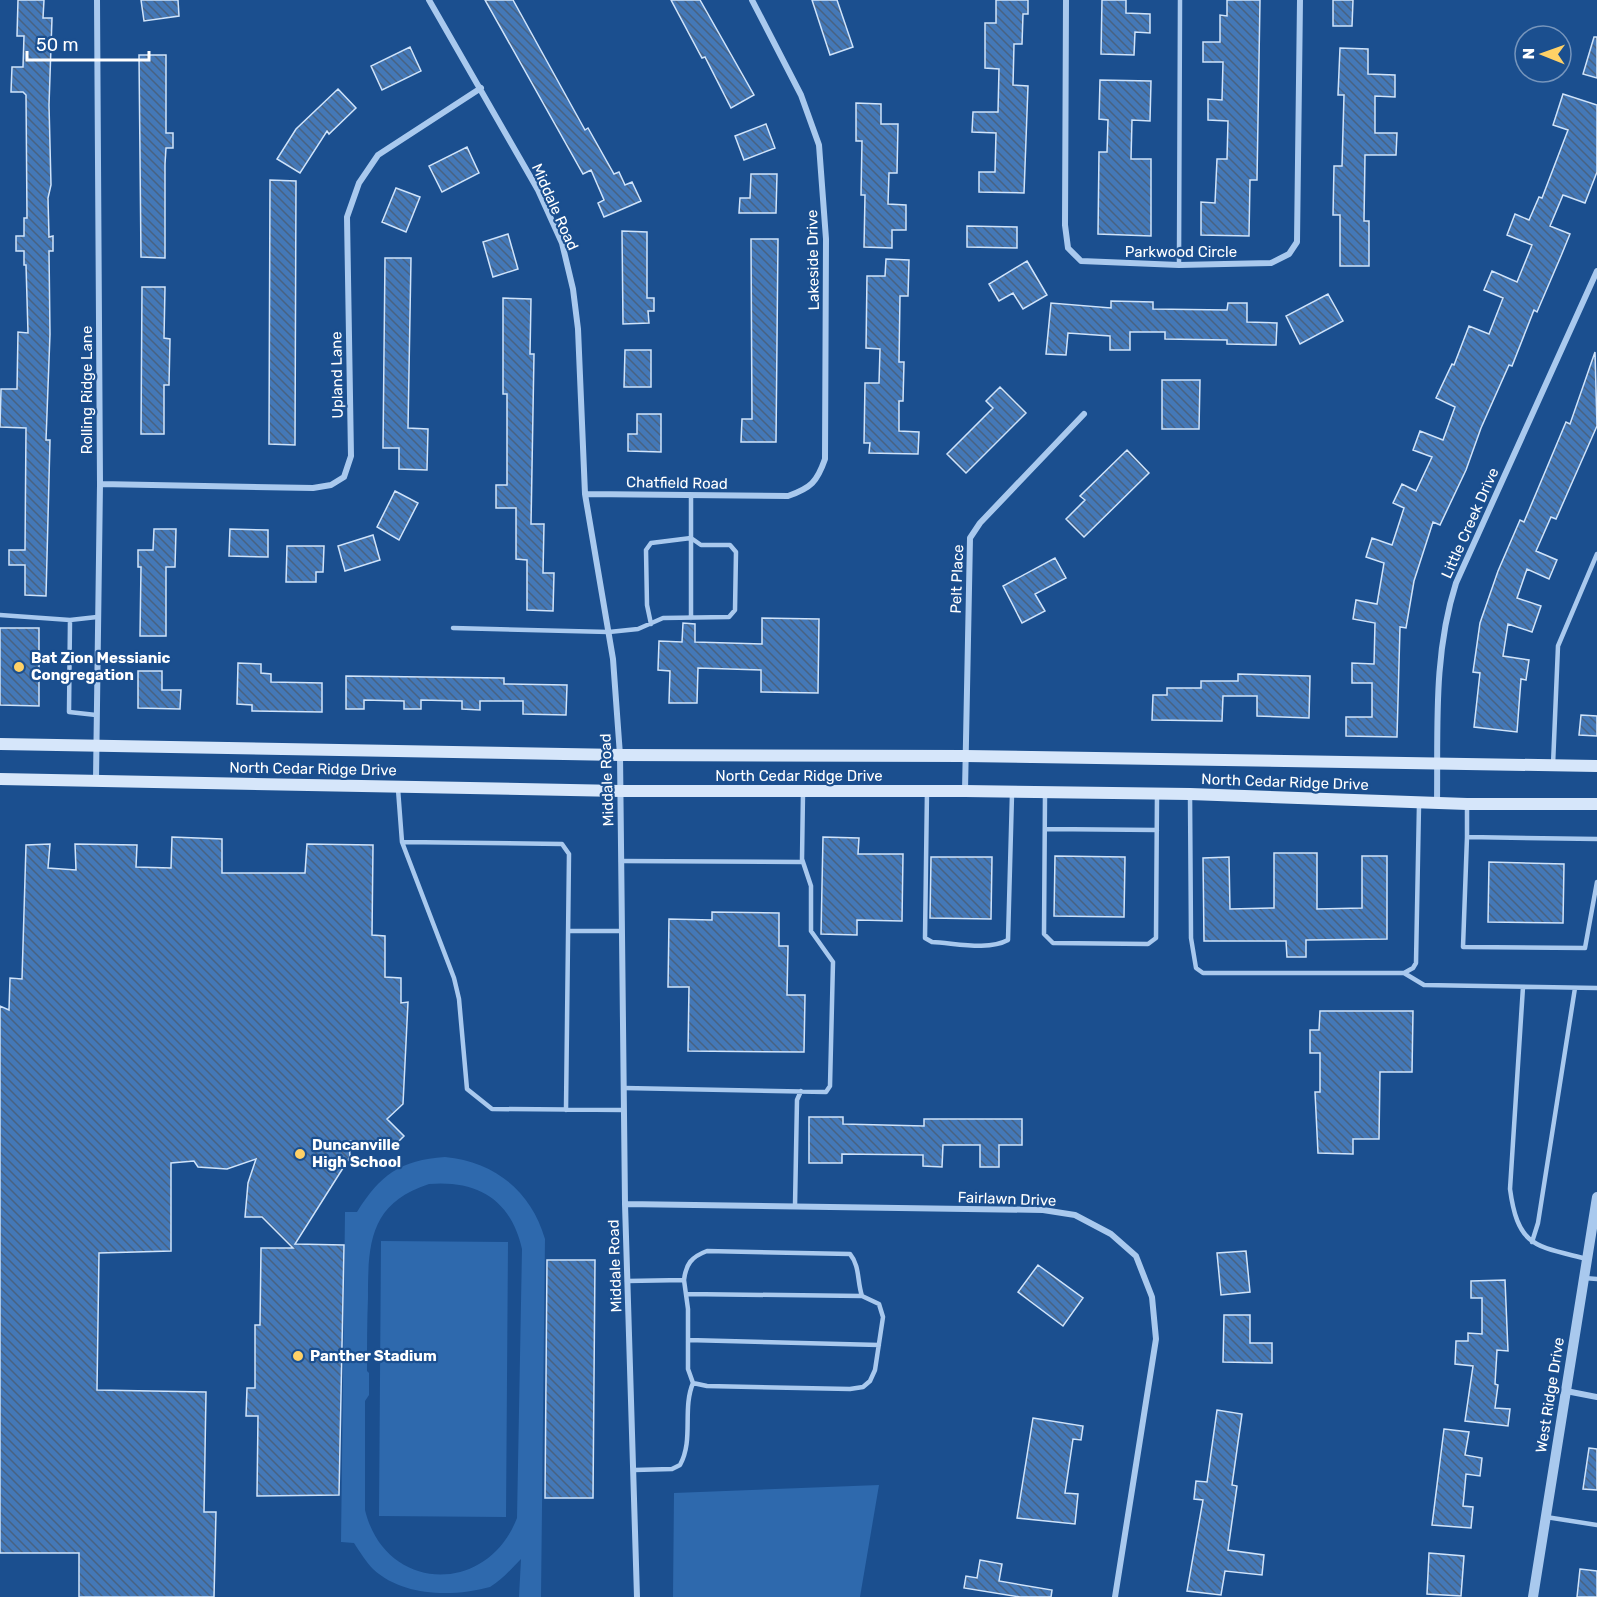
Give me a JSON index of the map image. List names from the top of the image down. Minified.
{"streets":{"main road":["North Cedar Ridge Drive"],"street":["Middale Road","Parkwood Circle","Lakeside Drive","Upland Lane","Rolling Ridge Lane","Chatfield Road","Little Creek Drive","Pelt Place","Fairlawn Drive","West Ridge Drive"]},"crossings":[["Middale Road","Upland Lane"],["Middale Road","Chatfield Road"],["Middale Road","North Cedar Ridge Drive"],["Middale Road","Fairlawn Drive"],["Lakeside Drive","Chatfield Road"],["Upland Lane","Rolling Ridge Lane"],["Rolling Ridge Lane","North Cedar Ridge Drive"],["Little Creek Drive","North Cedar Ridge Drive"],["Pelt Place","North Cedar Ridge Drive"]],"places":["Bat Zion Messianic Congregation","Duncanville High School","Panther Stadium"],"scale_bar":"50 m","north":"left"}
